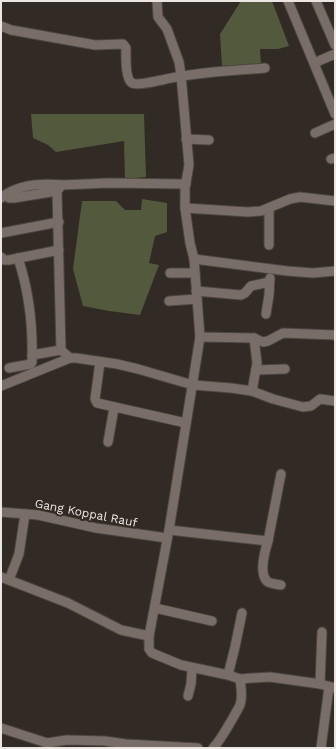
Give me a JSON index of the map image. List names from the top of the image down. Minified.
{"streets":{"street":["Gang Koppal Rauf"]}}
